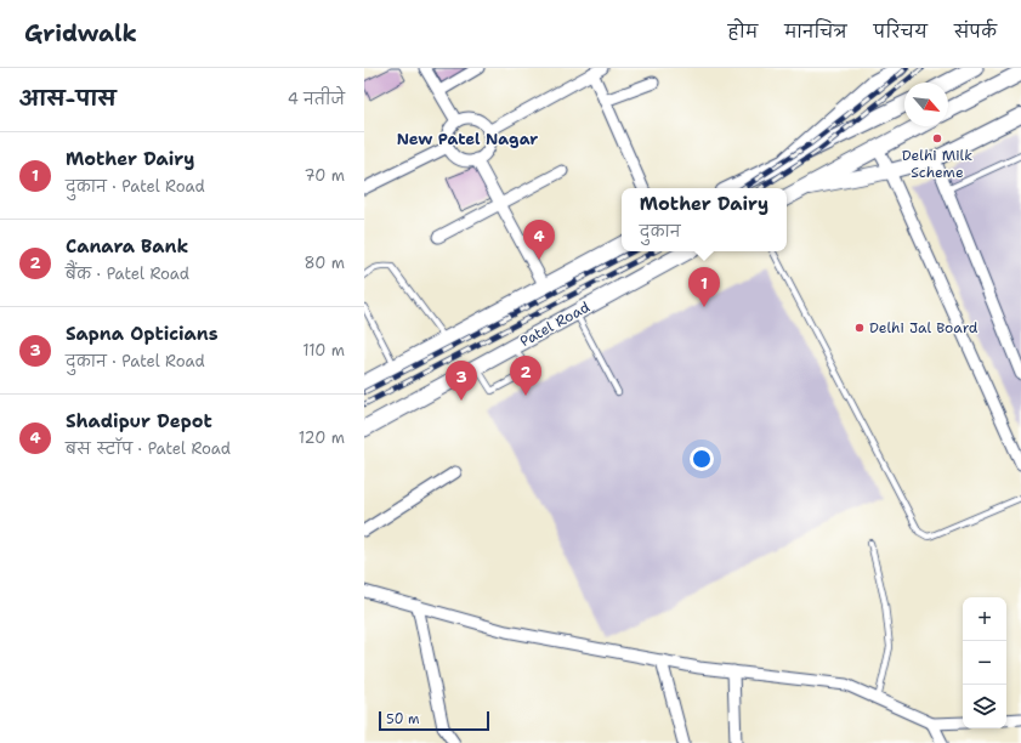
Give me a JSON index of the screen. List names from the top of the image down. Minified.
{"streets":{"main road":["Patel Road"]},"districts":["New Patel Nagar"],"places":["Delhi Milk Scheme","Delhi Jal Board"],"scale_bar":"50 m","north":"bottom right","page":{"header":"Gridwalk","nav":["होम","मानचित्र","परिचय","संपर्क"],"heading":["आस-पास","4 नतीजे"],"list":[{"mark":"1","name":"Mother Dairy","note":"दुकान · Patel Road","value":"70 m"},{"mark":"2","name":"Canara Bank","note":"बैंक · Patel Road","value":"80 m"},{"mark":"3","name":"Sapna Opticians","note":"दुकान · Patel Road","value":"110 m"},{"mark":"4","name":"Shadipur Depot","note":"बस स्टॉप · Patel Road","value":"120 m"}],"popup":["Mother Dairy","दुकान"],"pins":["4","1","2","3"],"map_buttons":["+","−"],"scale":"50 m"}}
